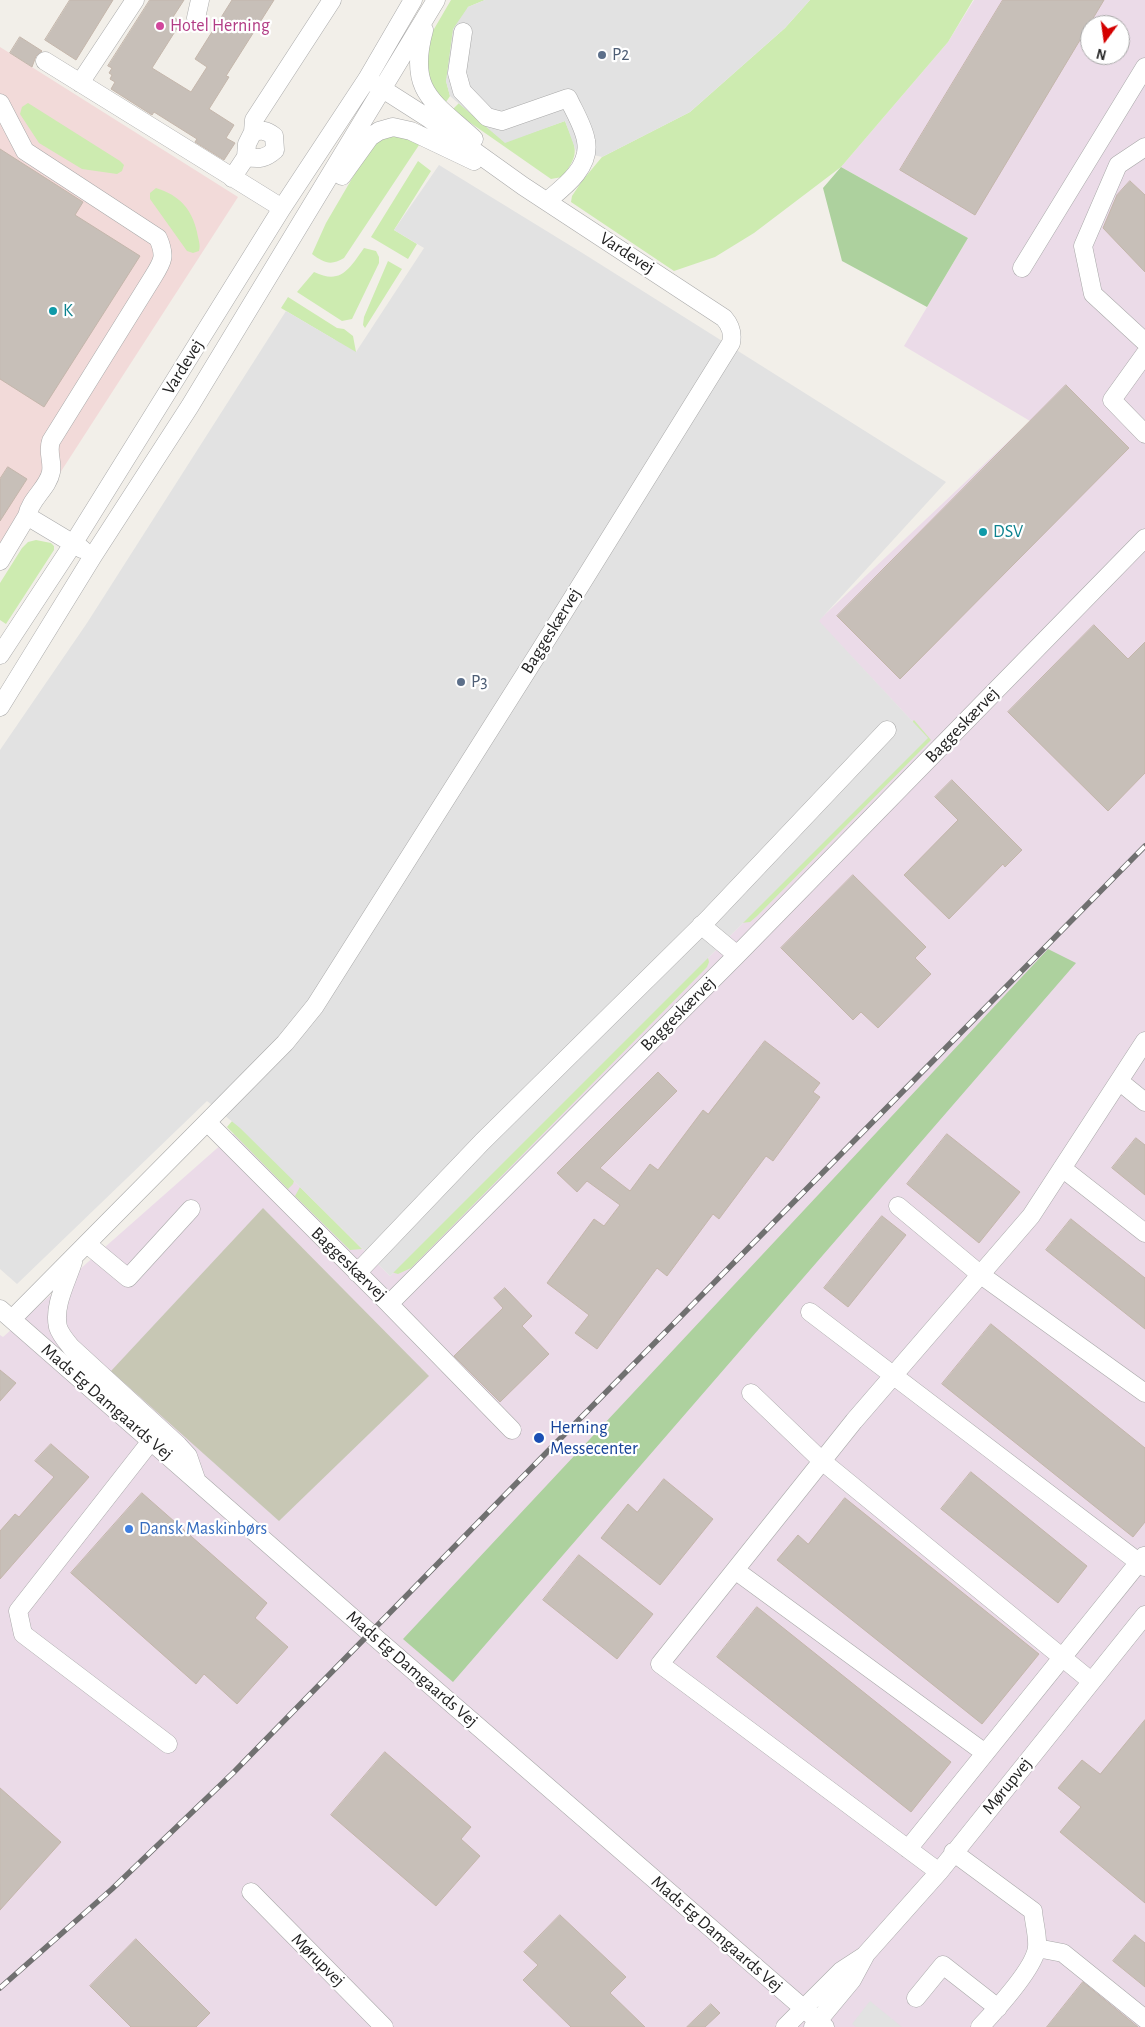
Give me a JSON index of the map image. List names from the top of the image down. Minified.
{"streets":{"street":["Vardevej","Baggeskærvej","Mads Eg Damgaards Vej","Mørupvej"]},"crossings":[["Vardevej","Baggeskærvej"],["Baggeskærvej","Mads Eg Damgaards Vej"],["Mads Eg Damgaards Vej","Mørupvej"]],"places":["Hotel Herning","P2","K","DSV","P3","Herning Messecenter","Dansk Maskinbørs"],"north":"bottom"}
